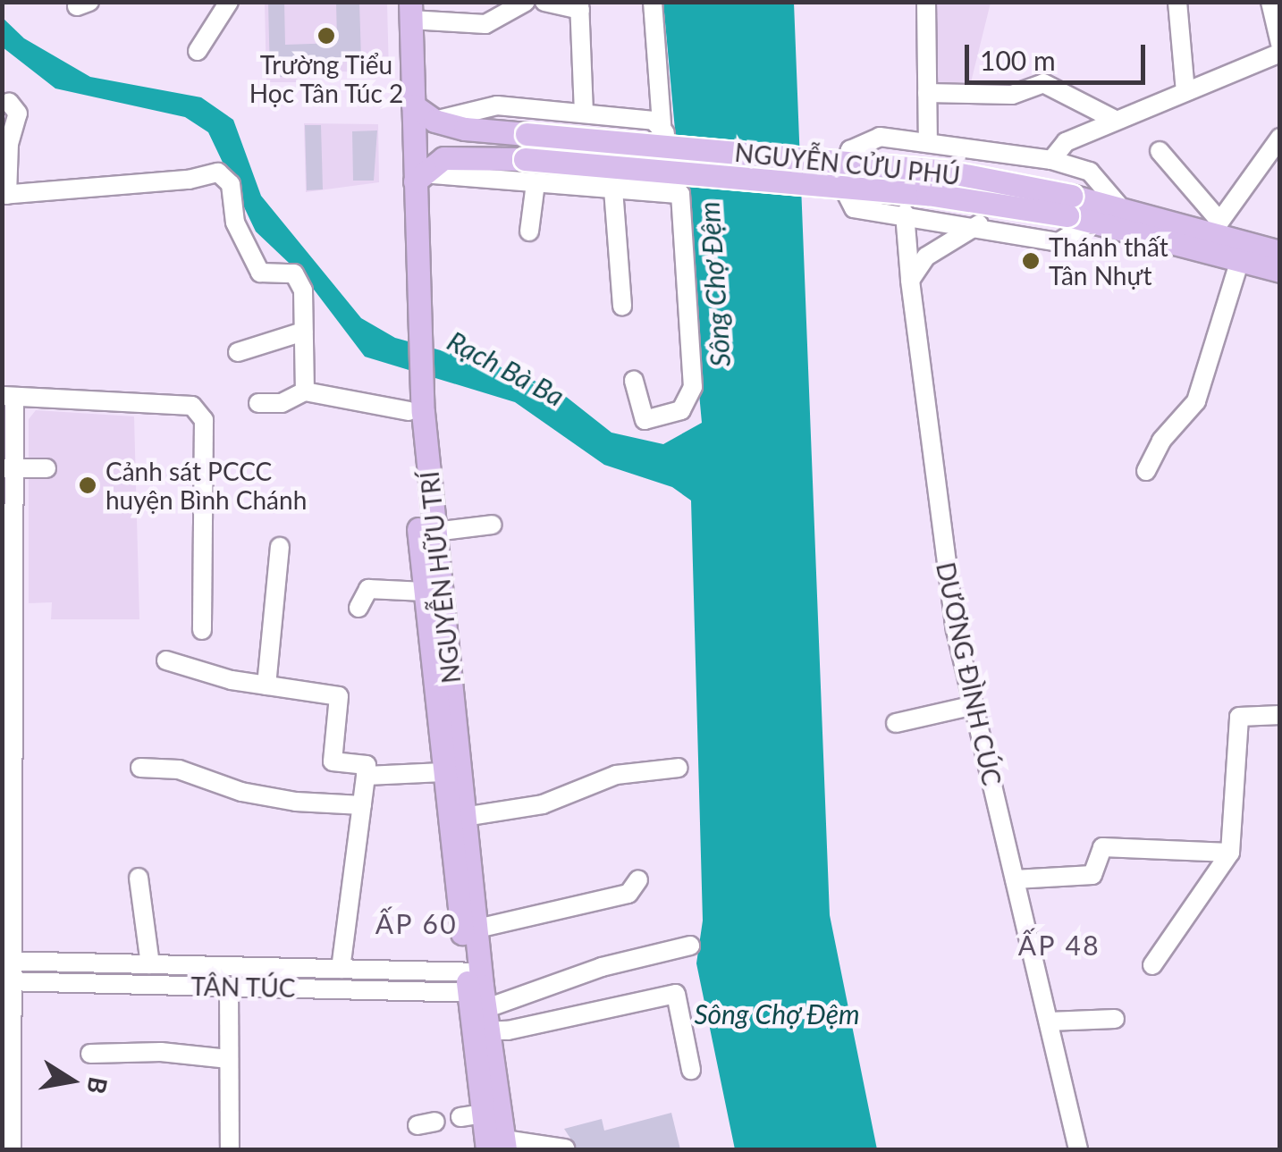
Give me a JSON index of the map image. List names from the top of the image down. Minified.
{"streets":{"main road":["NGUYỄN CỬU PHÚ","NGUYỄN HỮU TRÍ"],"street":["DƯƠNG ĐÌNH CÚC","TÂN TÚC"]},"crossings":[["NGUYỄN CỬU PHÚ","NGUYỄN HỮU TRÍ"],["NGUYỄN HỮU TRÍ","TÂN TÚC"]],"districts":["ẤP 60","ẤP 48"],"water":["Sông Chợ Đệm","Rạch Bà Ba"],"places":["Trường Tiểu Học Tân Túc 2","Thánh thất Tân Nhựt","Cảnh sát PCCC huyện Bình Chánh"],"scale_bar":"100 m","north":"right"}
